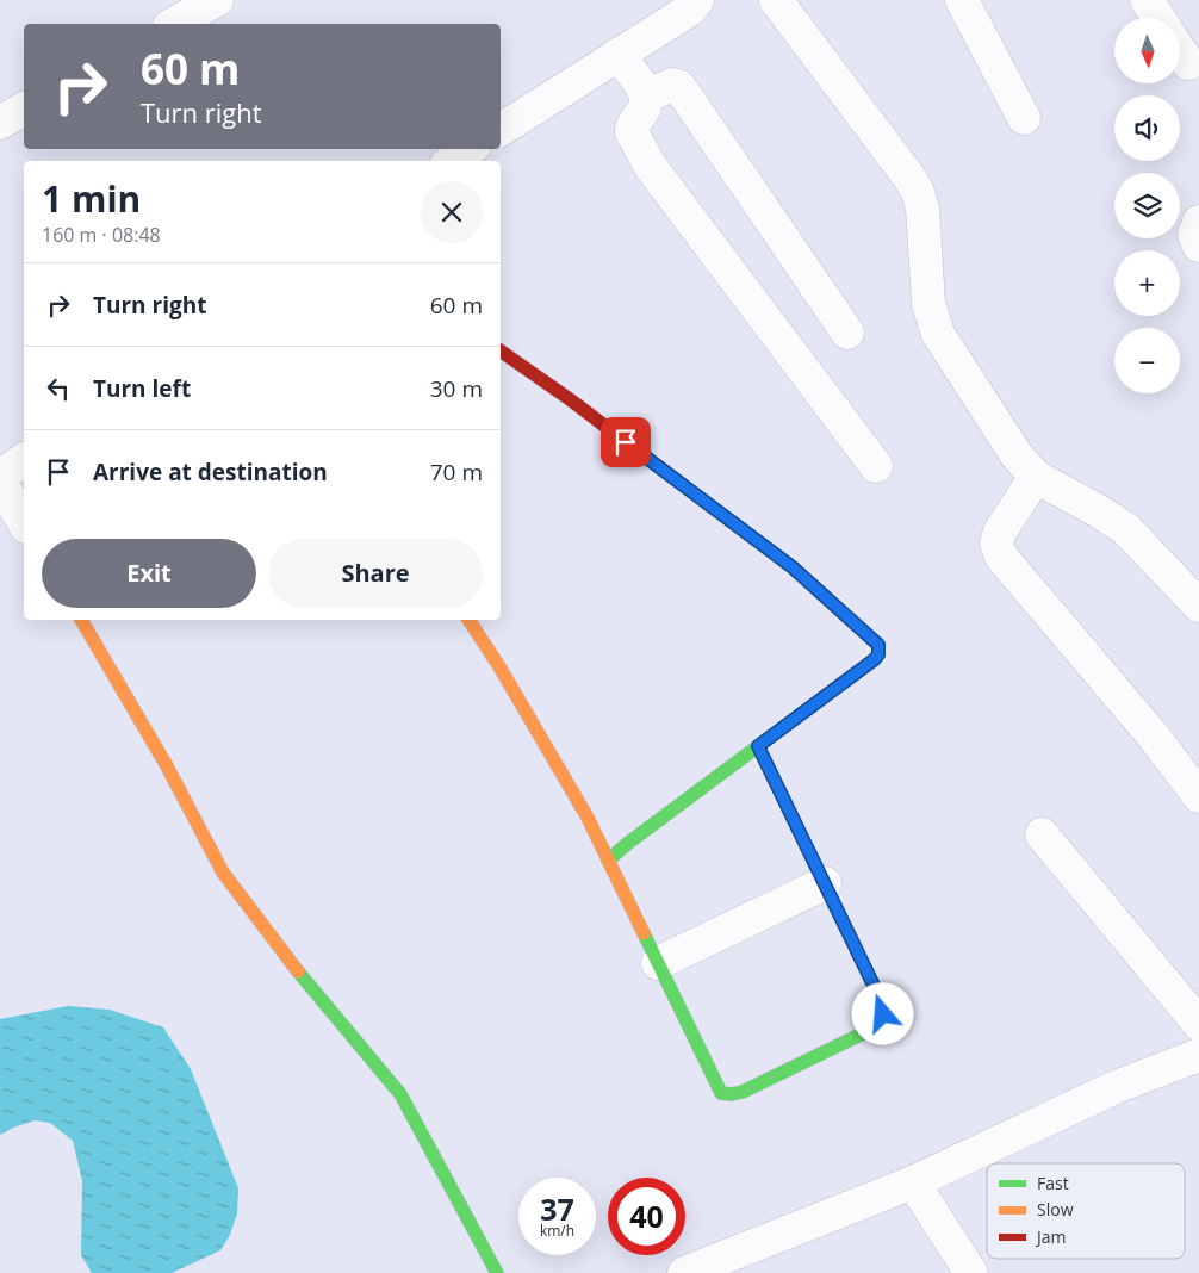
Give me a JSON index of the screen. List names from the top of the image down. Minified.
{"legend":["Fast","Slow","Jam"],"north":"bottom","page":{"map_buttons":["+","−"],"turn":["60 m","Turn right"],"heading":["1 min","160 m · 08:48"],"list":[{"name":"Turn right","value":"60 m"},{"name":"Turn left","value":"30 m"},{"name":"Arrive at destination","value":"70 m"}],"buttons":["Exit","Share"],"speed":"37 km/h","limit":"40"}}
